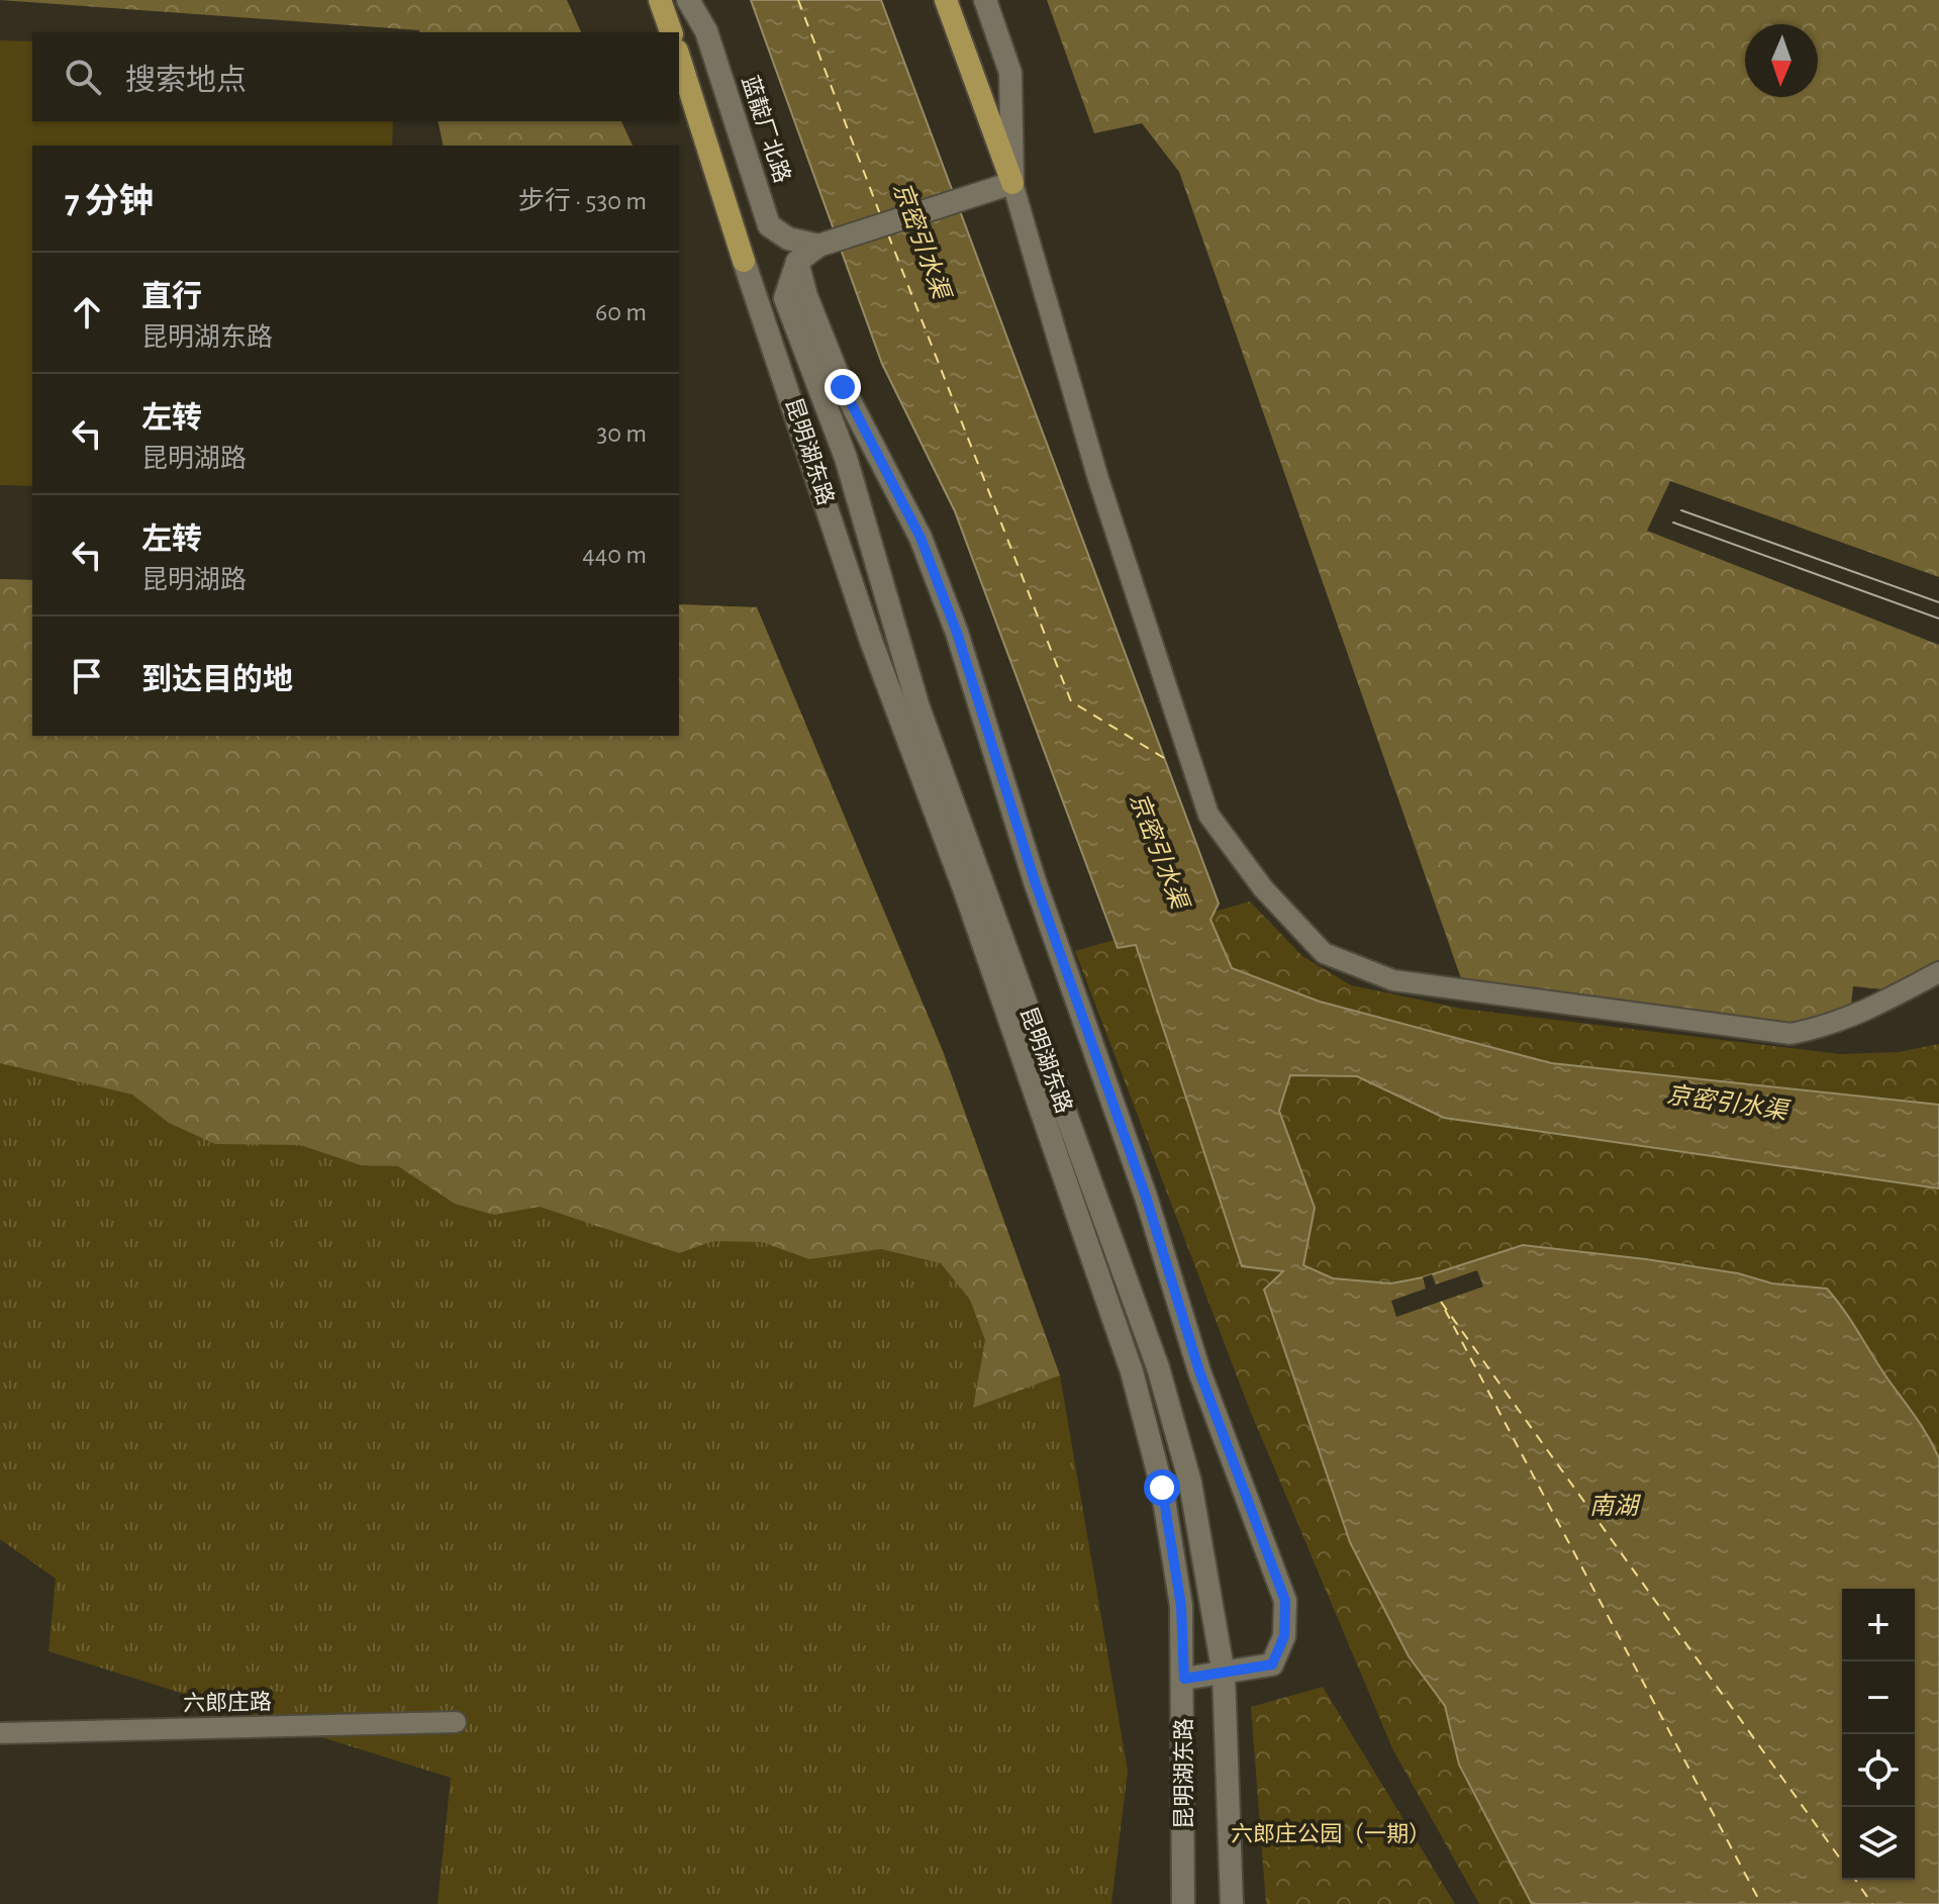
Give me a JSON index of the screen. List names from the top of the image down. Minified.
{"streets":{"main road":["蓝靛厂北路","昆明湖东路"],"street":["六郎庄路"]},"water":["京密引水渠","南湖"],"parks":["六郎庄公园（一期）"],"north":"bottom","page":{"search":"搜索地点","heading":["7 分钟","步行 · 530 m"],"list":[["直行","昆明湖东路","60 m"],["左转","昆明湖路","30 m"],["左转","昆明湖路","440 m"],"到达目的地"],"map_buttons":["+","−"]}}
